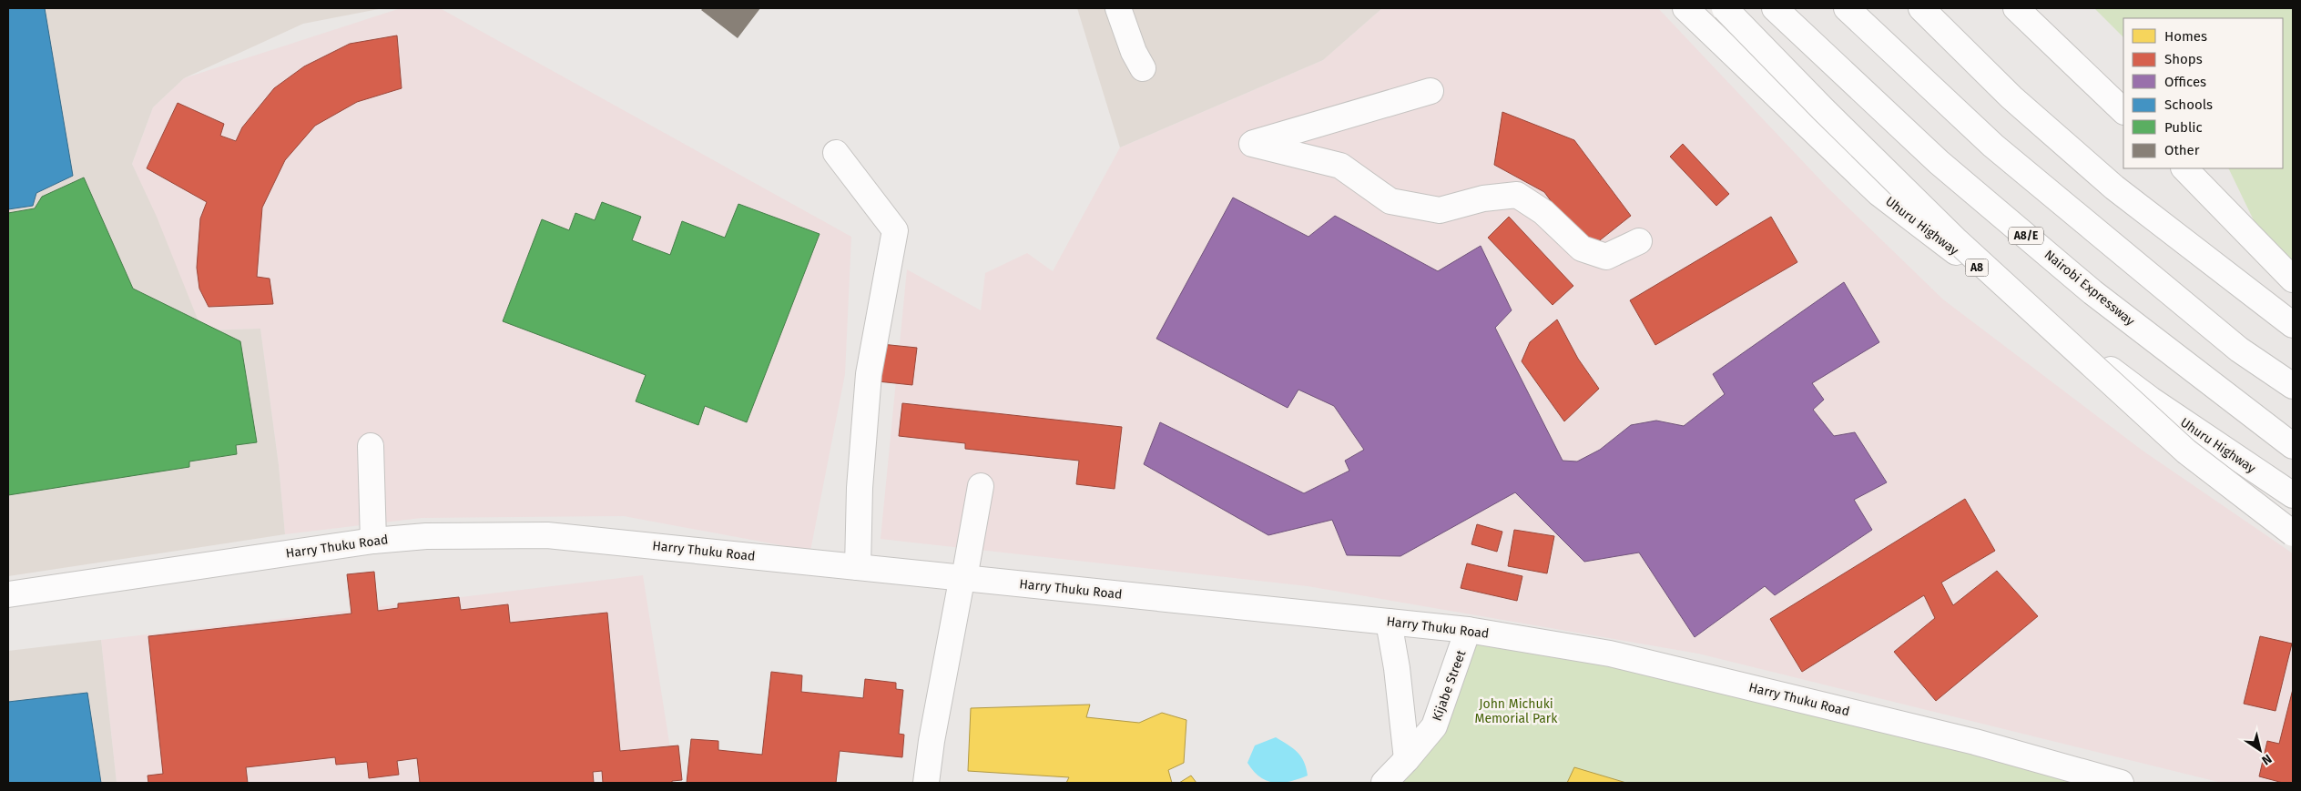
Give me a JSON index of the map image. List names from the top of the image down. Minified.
{"streets":{"main road":["Uhuru Highway","A8/E","A8","Nairobi Expressway","Harry Thuku Road","Kijabe Street"]},"crossings":[["Harry Thuku Road","Kijabe Street"]],"parks":["John Michuki Memorial Park"],"legend":["Homes","Shops","Offices","Schools","Public","Other"],"north":"bottom right"}
